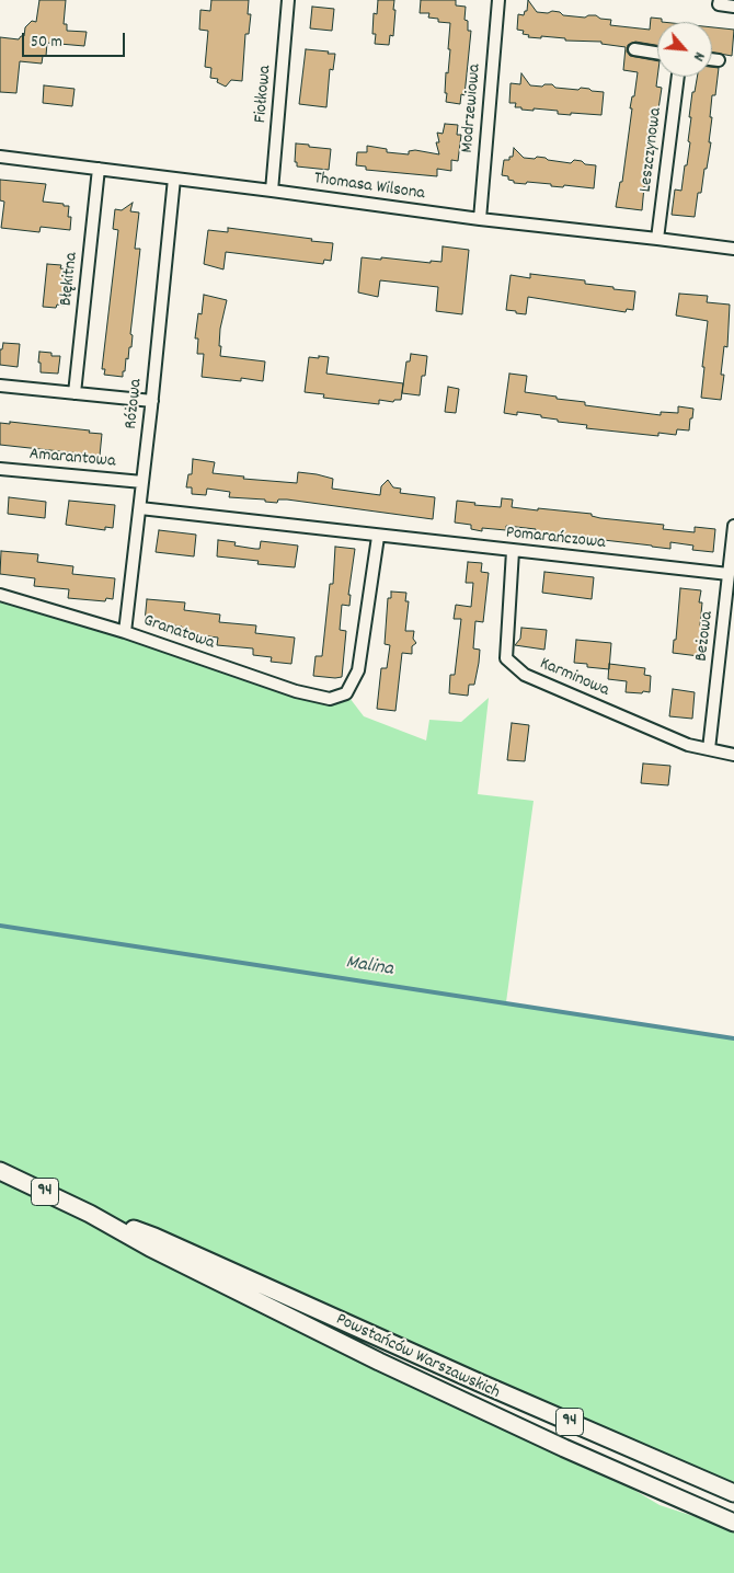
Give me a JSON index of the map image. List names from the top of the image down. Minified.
{"streets":{"main road":["94","Powstańców Warszawskich"],"street":["Fiołkowa","Modrzewiowa","Leszczynowa","Thomasa Wilsona","Błękitna","Różowa","Amarantowa","Pomarańczowa","Granatowa","Beżowa","Karminowa"]},"crossings":[["Fiołkowa","Thomasa Wilsona"],["Modrzewiowa","Thomasa Wilsona"],["Leszczynowa","Thomasa Wilsona"],["Thomasa Wilsona","Błękitna"],["Thomasa Wilsona","Różowa"],["Różowa","Amarantowa"],["Różowa","Pomarańczowa"],["Różowa","Granatowa"],["Pomarańczowa","Granatowa"],["Pomarańczowa","Beżowa"],["Pomarańczowa","Karminowa"],["Beżowa","Karminowa"]],"water":["Malina"],"scale_bar":"50 m","north":"bottom right"}
